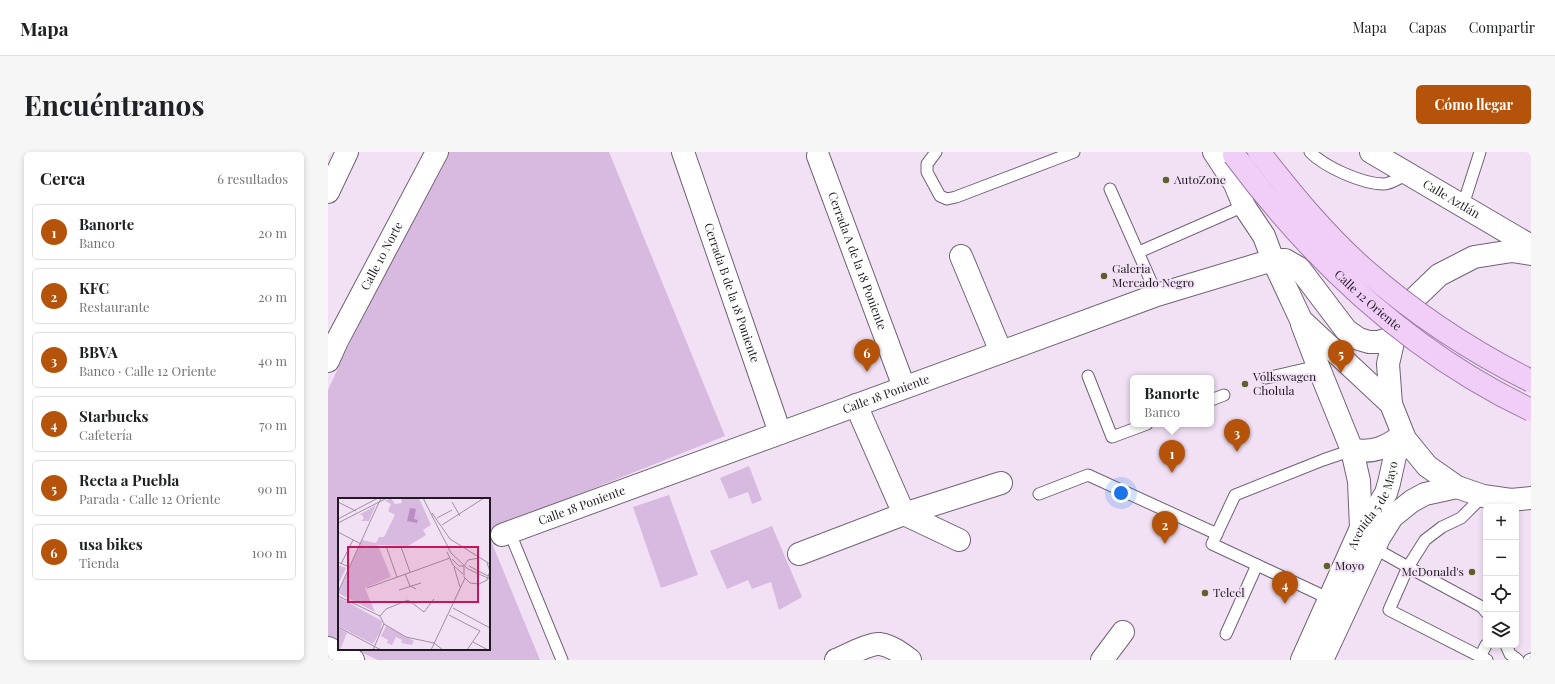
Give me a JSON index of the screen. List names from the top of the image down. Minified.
{"streets":{"main road":["Calle 12 Oriente"],"street":["Calle Aztlán","Calle 10 Norte","Cerrada A de la 18 Poniente","Cerrada B de la 18 Poniente","Calle 18 Poniente","Avenida 5 de Mayo"]},"crossings":[["Cerrada A de la 18 Poniente","Calle 18 Poniente"],["Cerrada B de la 18 Poniente","Calle 18 Poniente"],["Calle 12 Oriente","Calle 18 Poniente"]],"places":["AutoZone","Galeria Mercado Negro","Volkswagen Cholula","Moyo","McDonald's","Telcel"],"page":{"header":"Mapa","nav":["Mapa","Capas","Compartir"],"buttons":"Cómo llegar","title":"Encuéntranos","heading":["Cerca","6 resultados"],"list":[{"mark":"1","name":"Banorte","note":"Banco","value":"20 m"},{"mark":"2","name":"KFC","note":"Restaurante","value":"20 m"},{"mark":"3","name":"BBVA","note":"Banco · Calle 12 Oriente","value":"40 m"},{"mark":"4","name":"Starbucks","note":"Cafetería","value":"70 m"},{"mark":"5","name":"Recta a Puebla","note":"Parada · Calle 12 Oriente","value":"90 m"},{"mark":"6","name":"usa bikes","note":"Tienda","value":"100 m"}],"pins":["6","5","3","1","2","4"],"popup":["Banorte","Banco"],"map_buttons":["+","−"]}}
